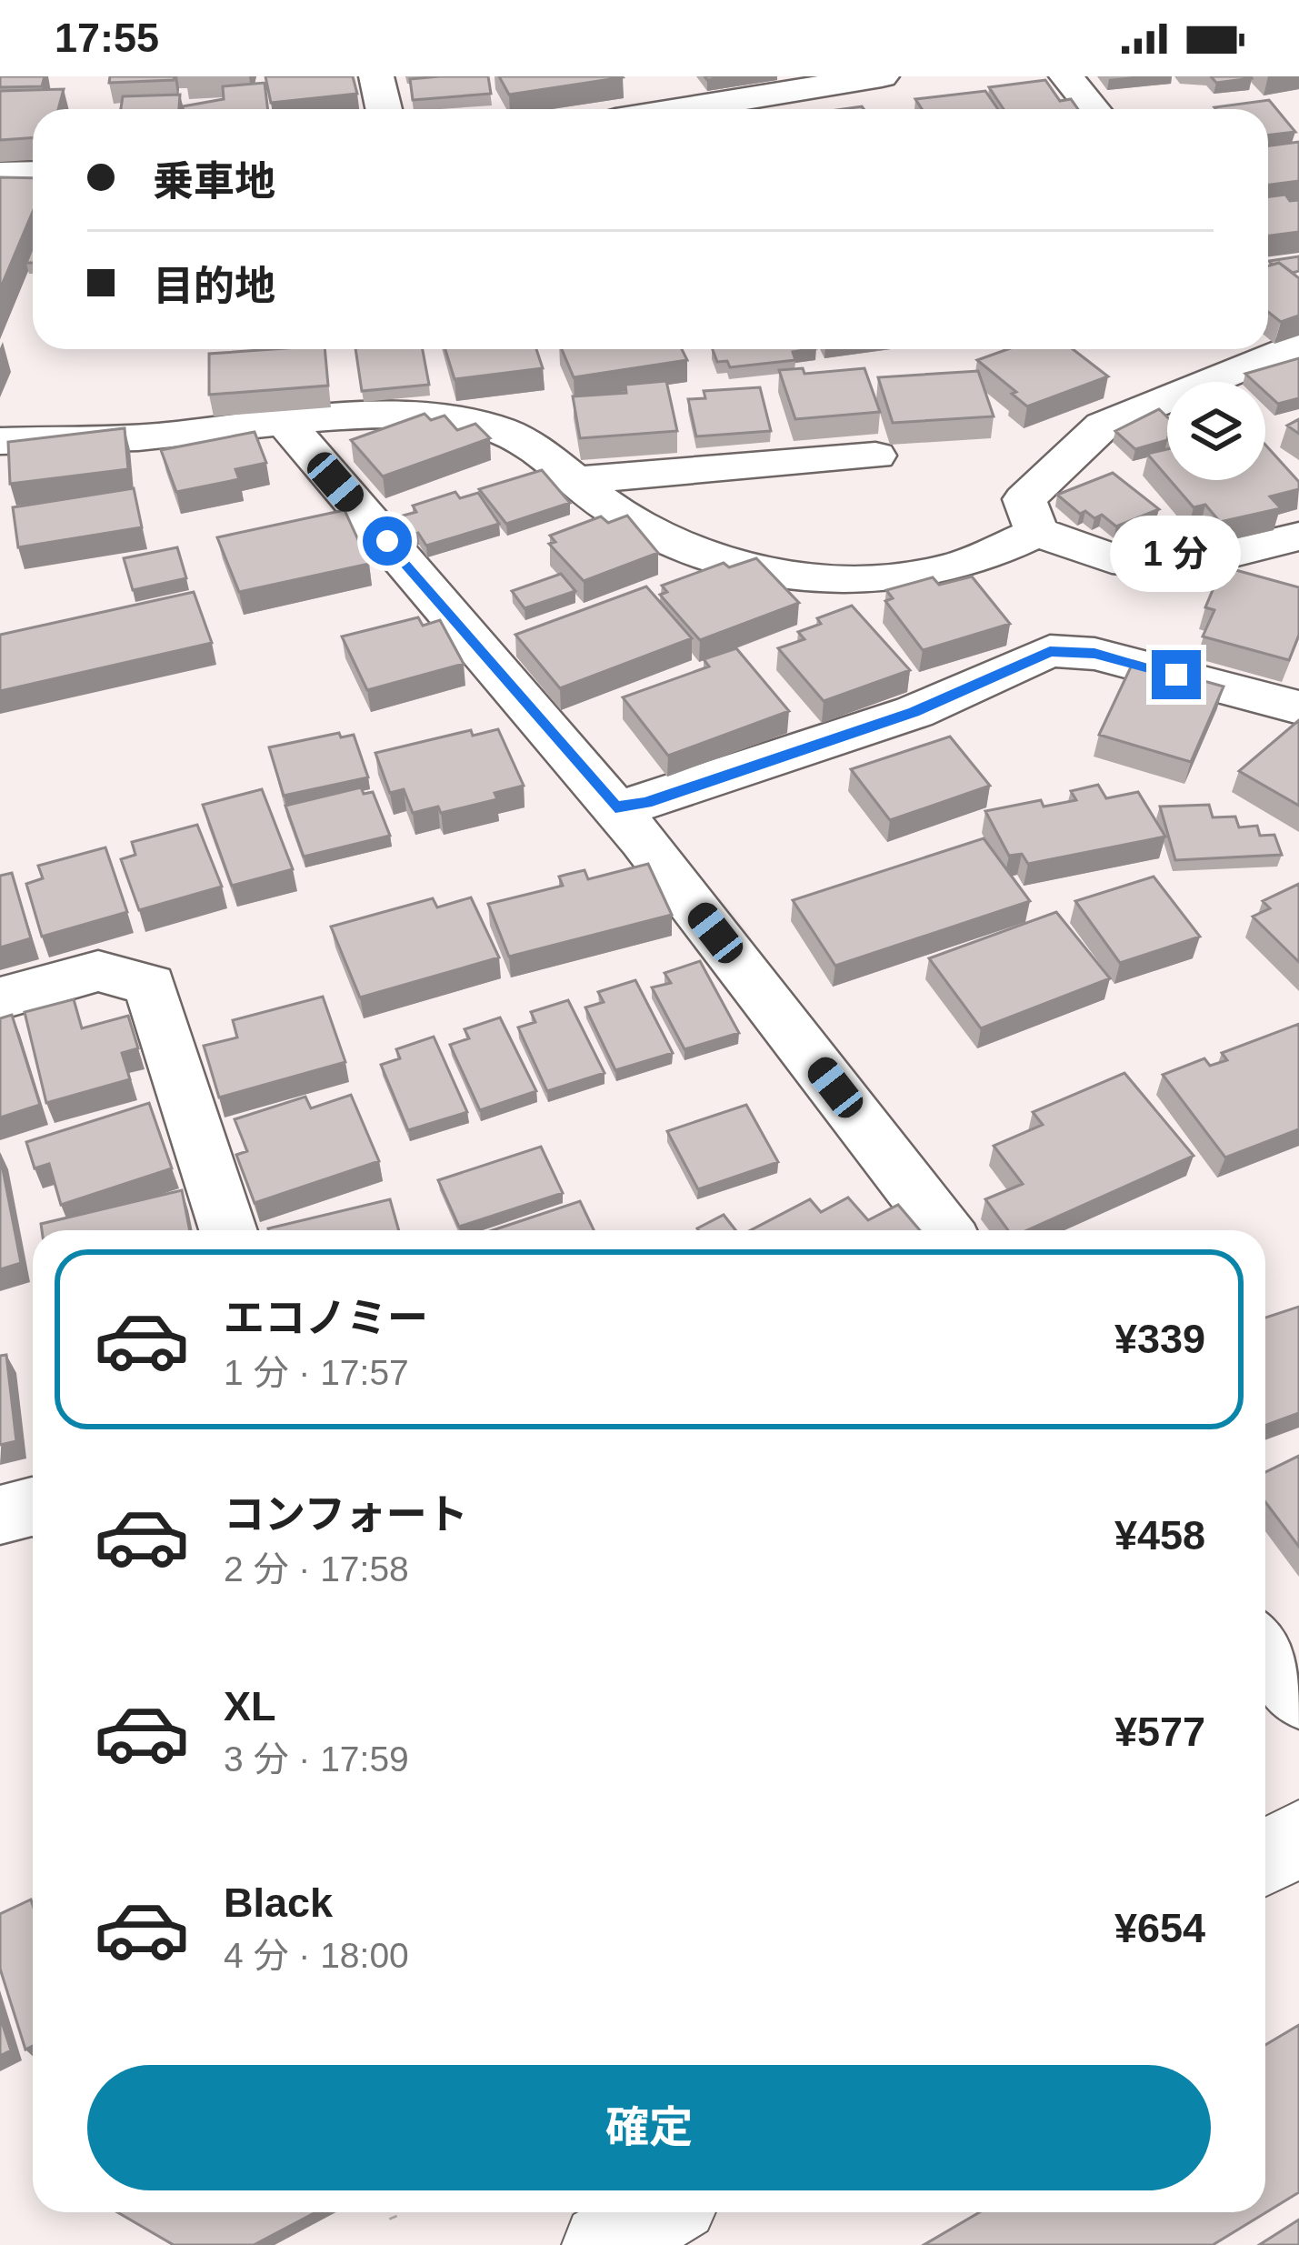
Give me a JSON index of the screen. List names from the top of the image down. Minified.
{"page":{"status":"17:55","banner":["乗車地","目的地"],"bubble":"1 分","list":[{"name":"エコノミー","note":"1 分 · 17:57","value":"¥339"},{"name":"コンフォート","note":"2 分 · 17:58","value":"¥458"},{"name":"XL","note":"3 分 · 17:59","value":"¥577"},{"name":"Black","note":"4 分 · 18:00","value":"¥654"}],"buttons":"確定"}}
